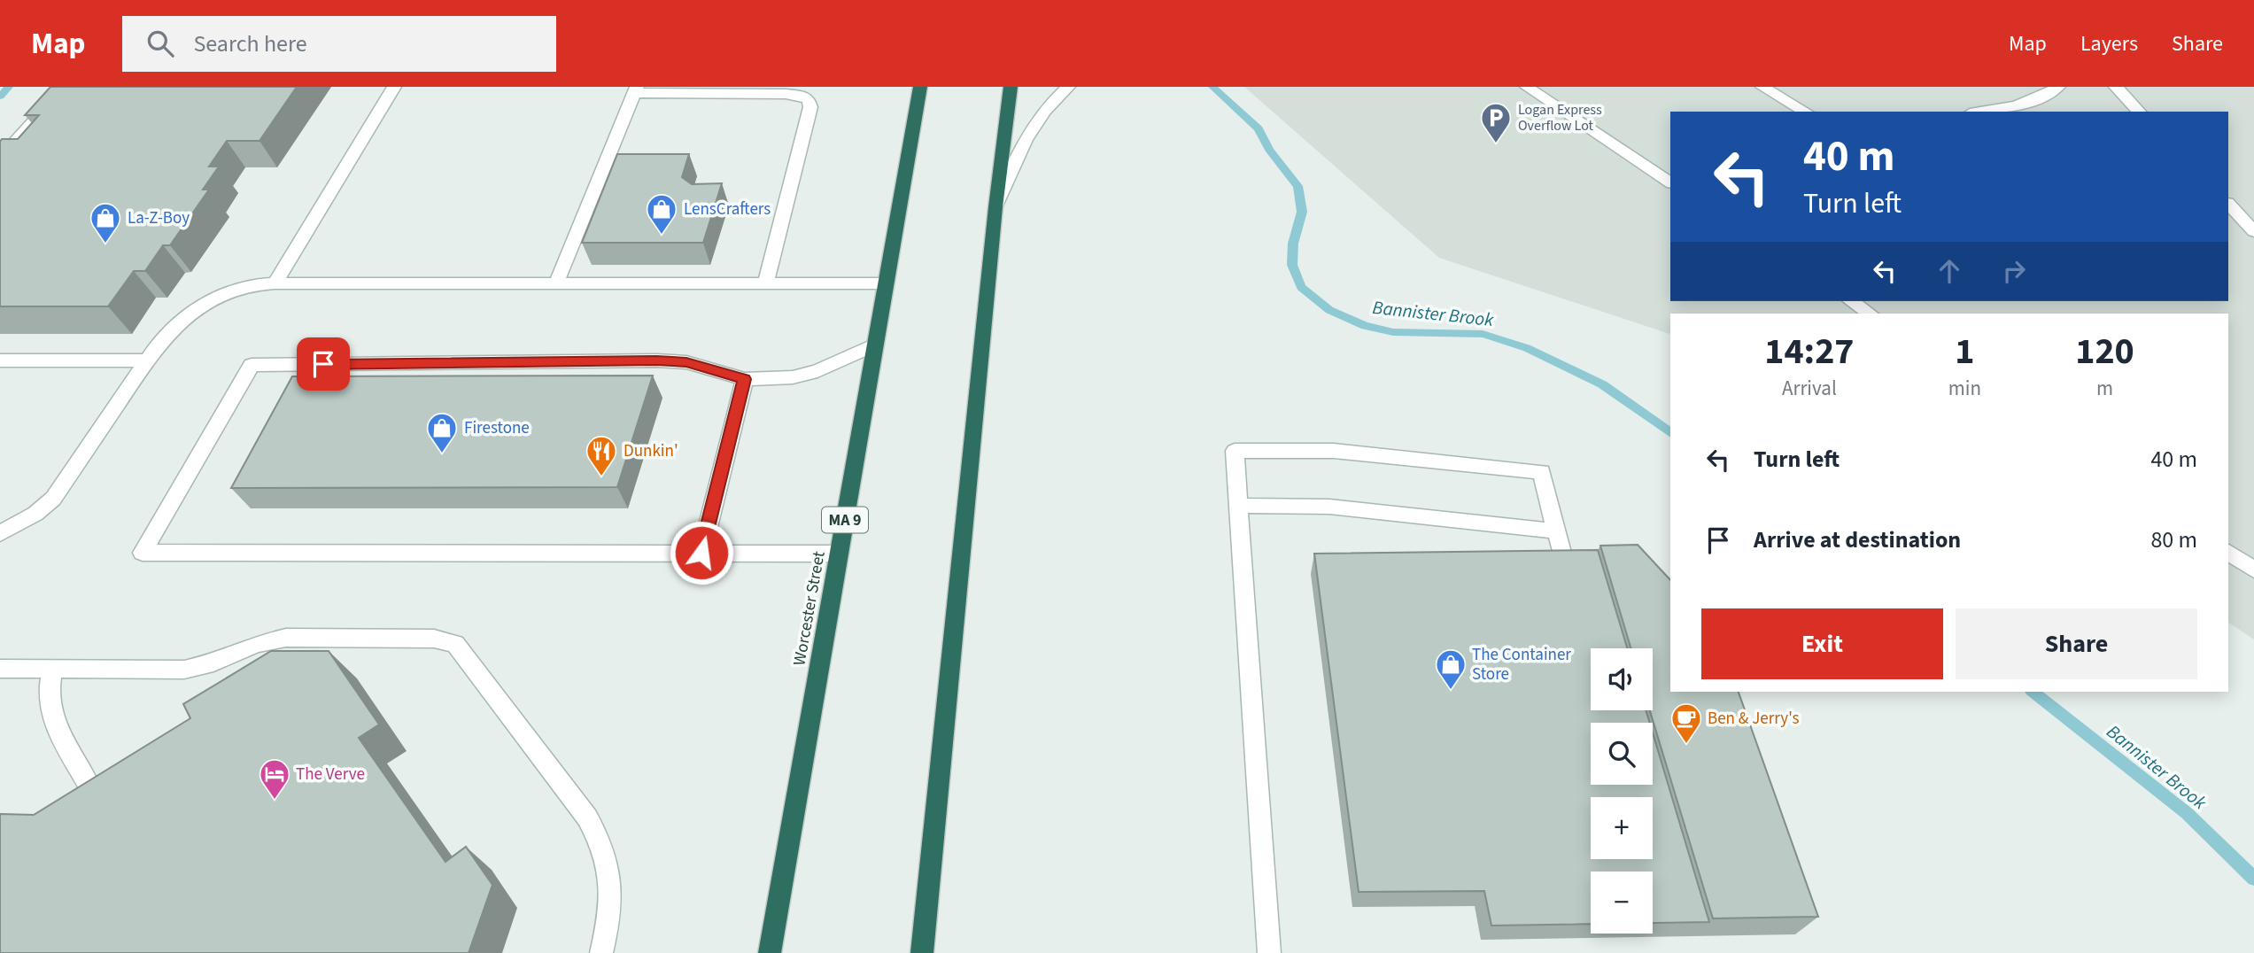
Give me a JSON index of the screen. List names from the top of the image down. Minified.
{"streets":{"highway":["MA 9","Worcester Street"]},"water":["Bannister Brook"],"places":{"parking":["Logan Express Overflow Lot"],"shop":["LensCrafters","La-Z-Boy","Firestone","The Container Store"],"restaurant":["Dunkin'"],"cafe":["Ben & Jerry's"],"hotel":["The Verve"]},"page":{"header":"Map","search":"Search here","nav":["Map","Layers","Share"],"turn":["40 m","Turn left"],"eta":["14:27","Arrival","1","min","120","m"],"list":[{"name":"Turn left","value":"40 m"},{"name":"Arrive at destination","value":"80 m"}],"buttons":["Exit","Share"],"map_buttons":["+","−"]}}
